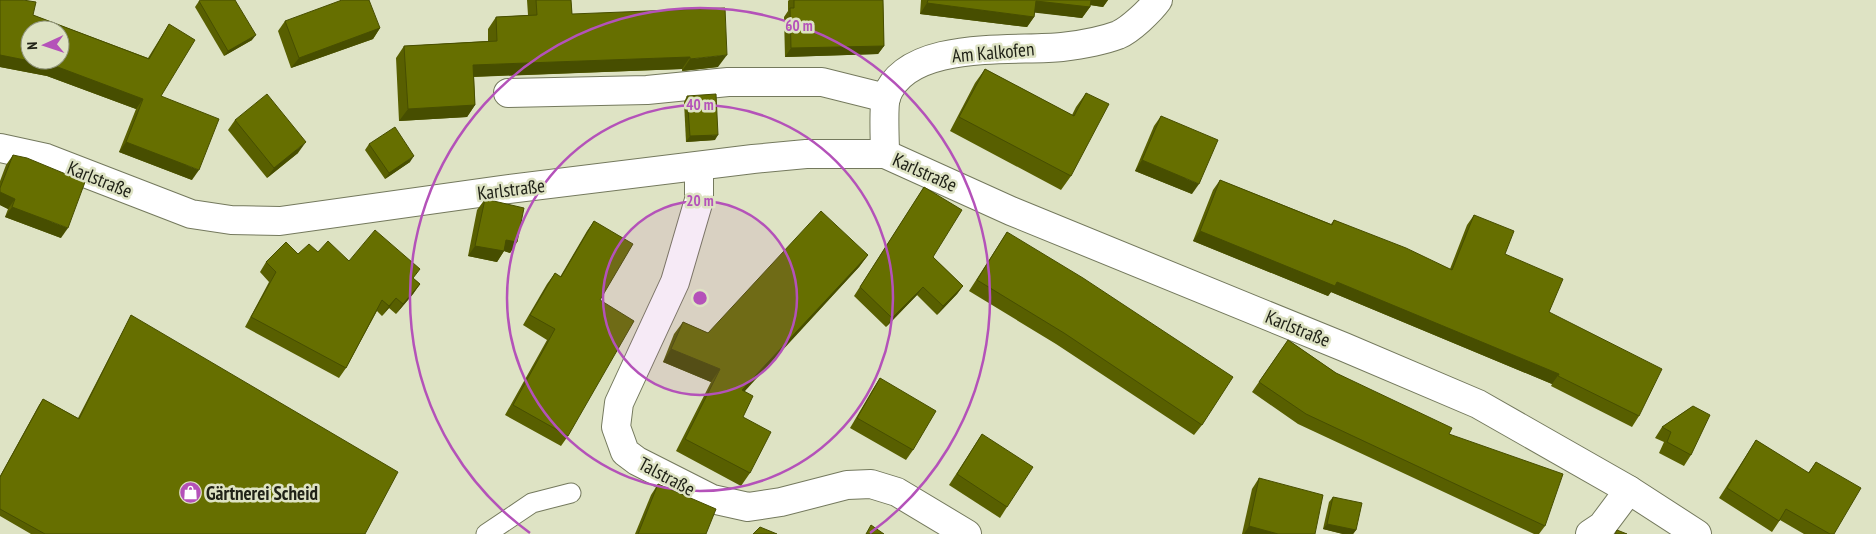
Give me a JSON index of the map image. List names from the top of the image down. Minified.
{"streets":{"street":["Am Kalkofen","Karlstraße","Talstraße"]},"crossings":[["Karlstraße","Talstraße"]],"places":{"shop":["Gärtnerei Scheid"]},"north":"left","rings":["60 m","40 m","20 m"]}
